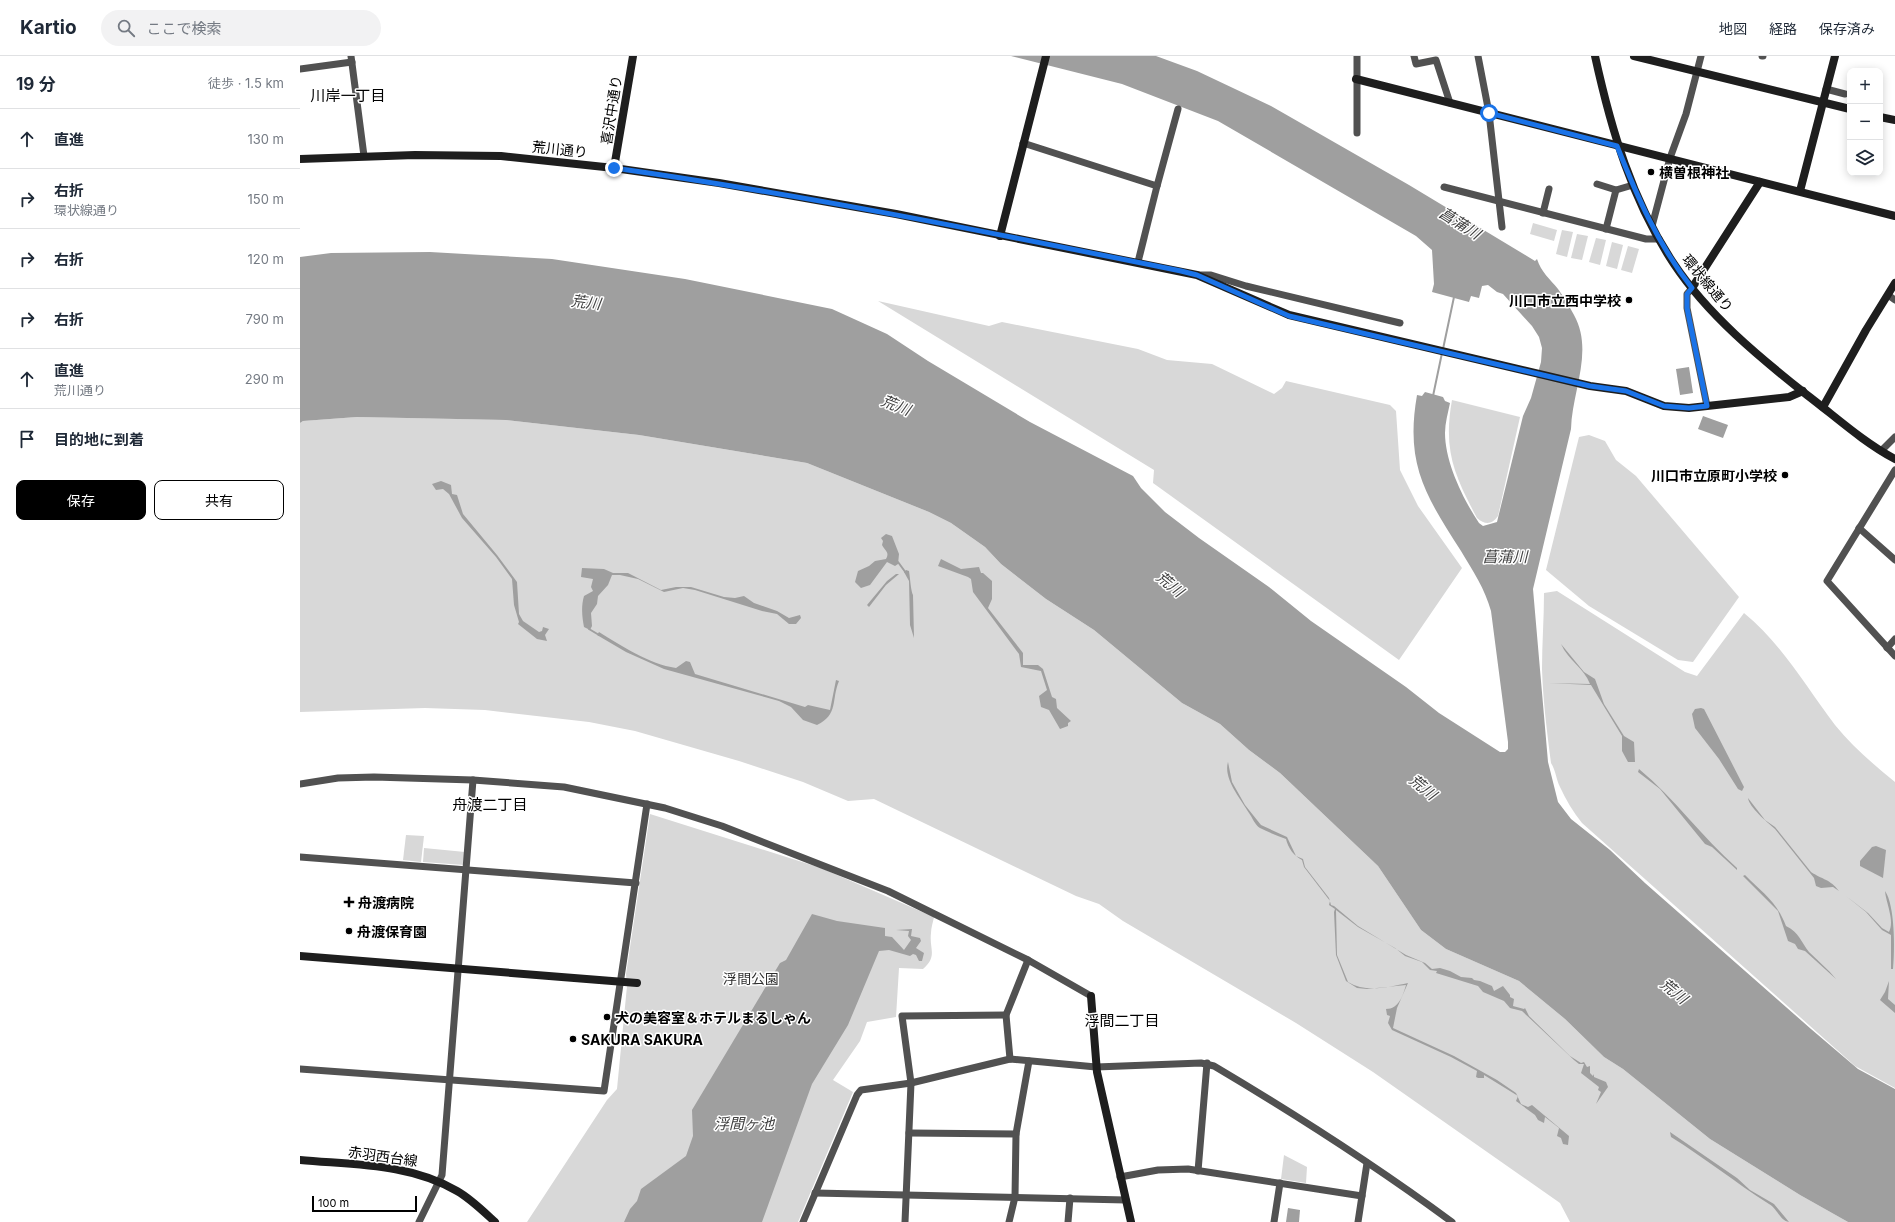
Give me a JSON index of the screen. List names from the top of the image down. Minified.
{"streets":{"street":["喜沢中通り","荒川通り","環状線通り","赤羽西台線"]},"crossings":[["喜沢中通り","荒川通り"],["荒川通り","環状線通り"]],"districts":["川岸一丁目","舟渡二丁目","浮間二丁目"],"water":["菖蒲川","荒川","浮間ヶ池"],"parks":["浮間公園"],"places":{"other":["横曽根神社","川口市立西中学校","川口市立原町小学校","舟渡保育園","犬の美容室＆ホテルまるしゃん","SAKURA SAKURA"],"health":["舟渡病院"]},"scale_bar":"100 m","page":{"header":"Kartio","search":"ここで検索","nav":["地図","経路","保存済み"],"heading":["19 分","徒歩 · 1.5 km"],"map_buttons":["+","−"],"list":[["直進","130 m"],["右折","環状線通り","150 m"],["右折","120 m"],["右折","790 m"],["直進","荒川通り","290 m"],"目的地に到着"],"buttons":["保存","共有"],"scale":"100 m"}}
